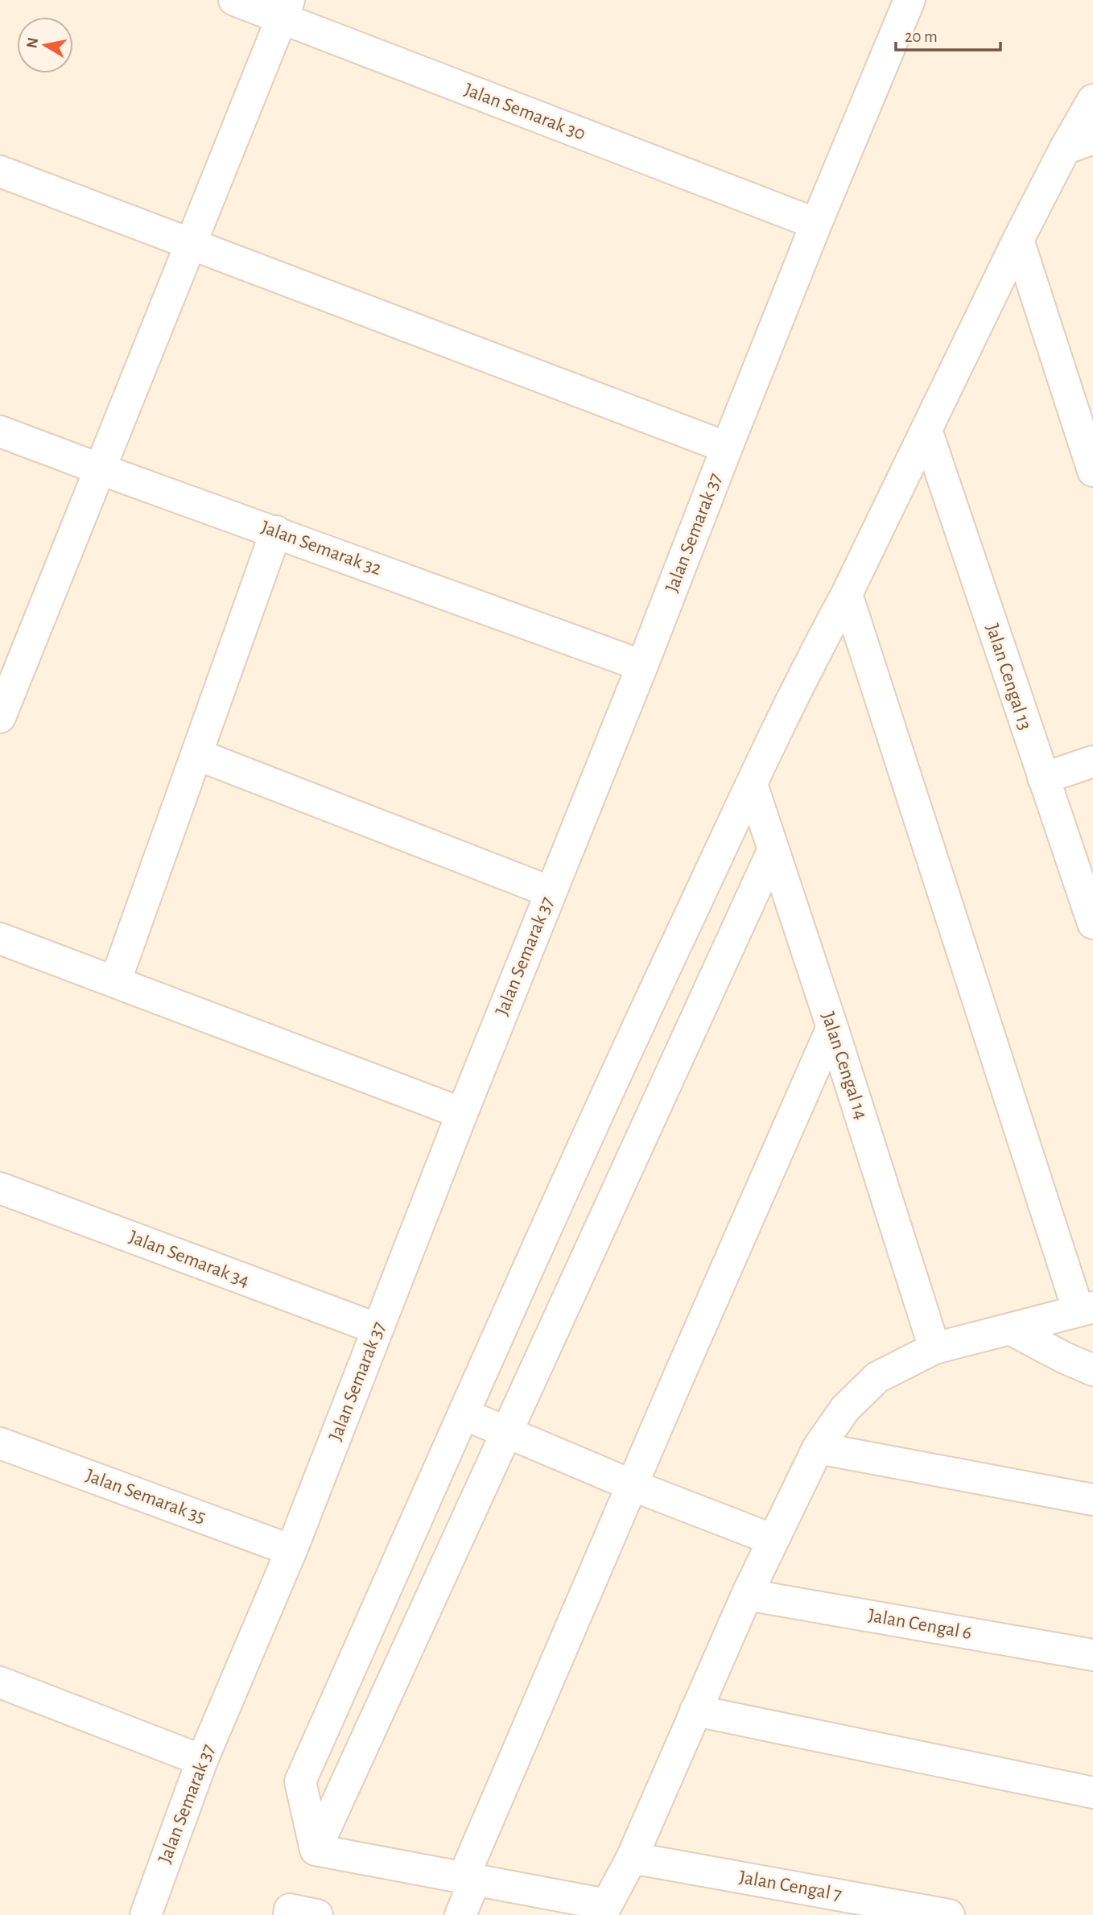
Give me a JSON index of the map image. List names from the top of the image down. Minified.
{"streets":{"street":["Jalan Semarak 30","Jalan Semarak 37","Jalan Semarak 32","Jalan Cengal 13","Jalan Cengal 14","Jalan Semarak 34","Jalan Semarak 35","Jalan Cengal 6","Jalan Cengal 7"]},"crossings":[["Jalan Semarak 30","Jalan Semarak 37"],["Jalan Semarak 37","Jalan Semarak 32"],["Jalan Semarak 37","Jalan Semarak 34"],["Jalan Semarak 37","Jalan Semarak 35"]],"scale_bar":"20 m","north":"left"}
